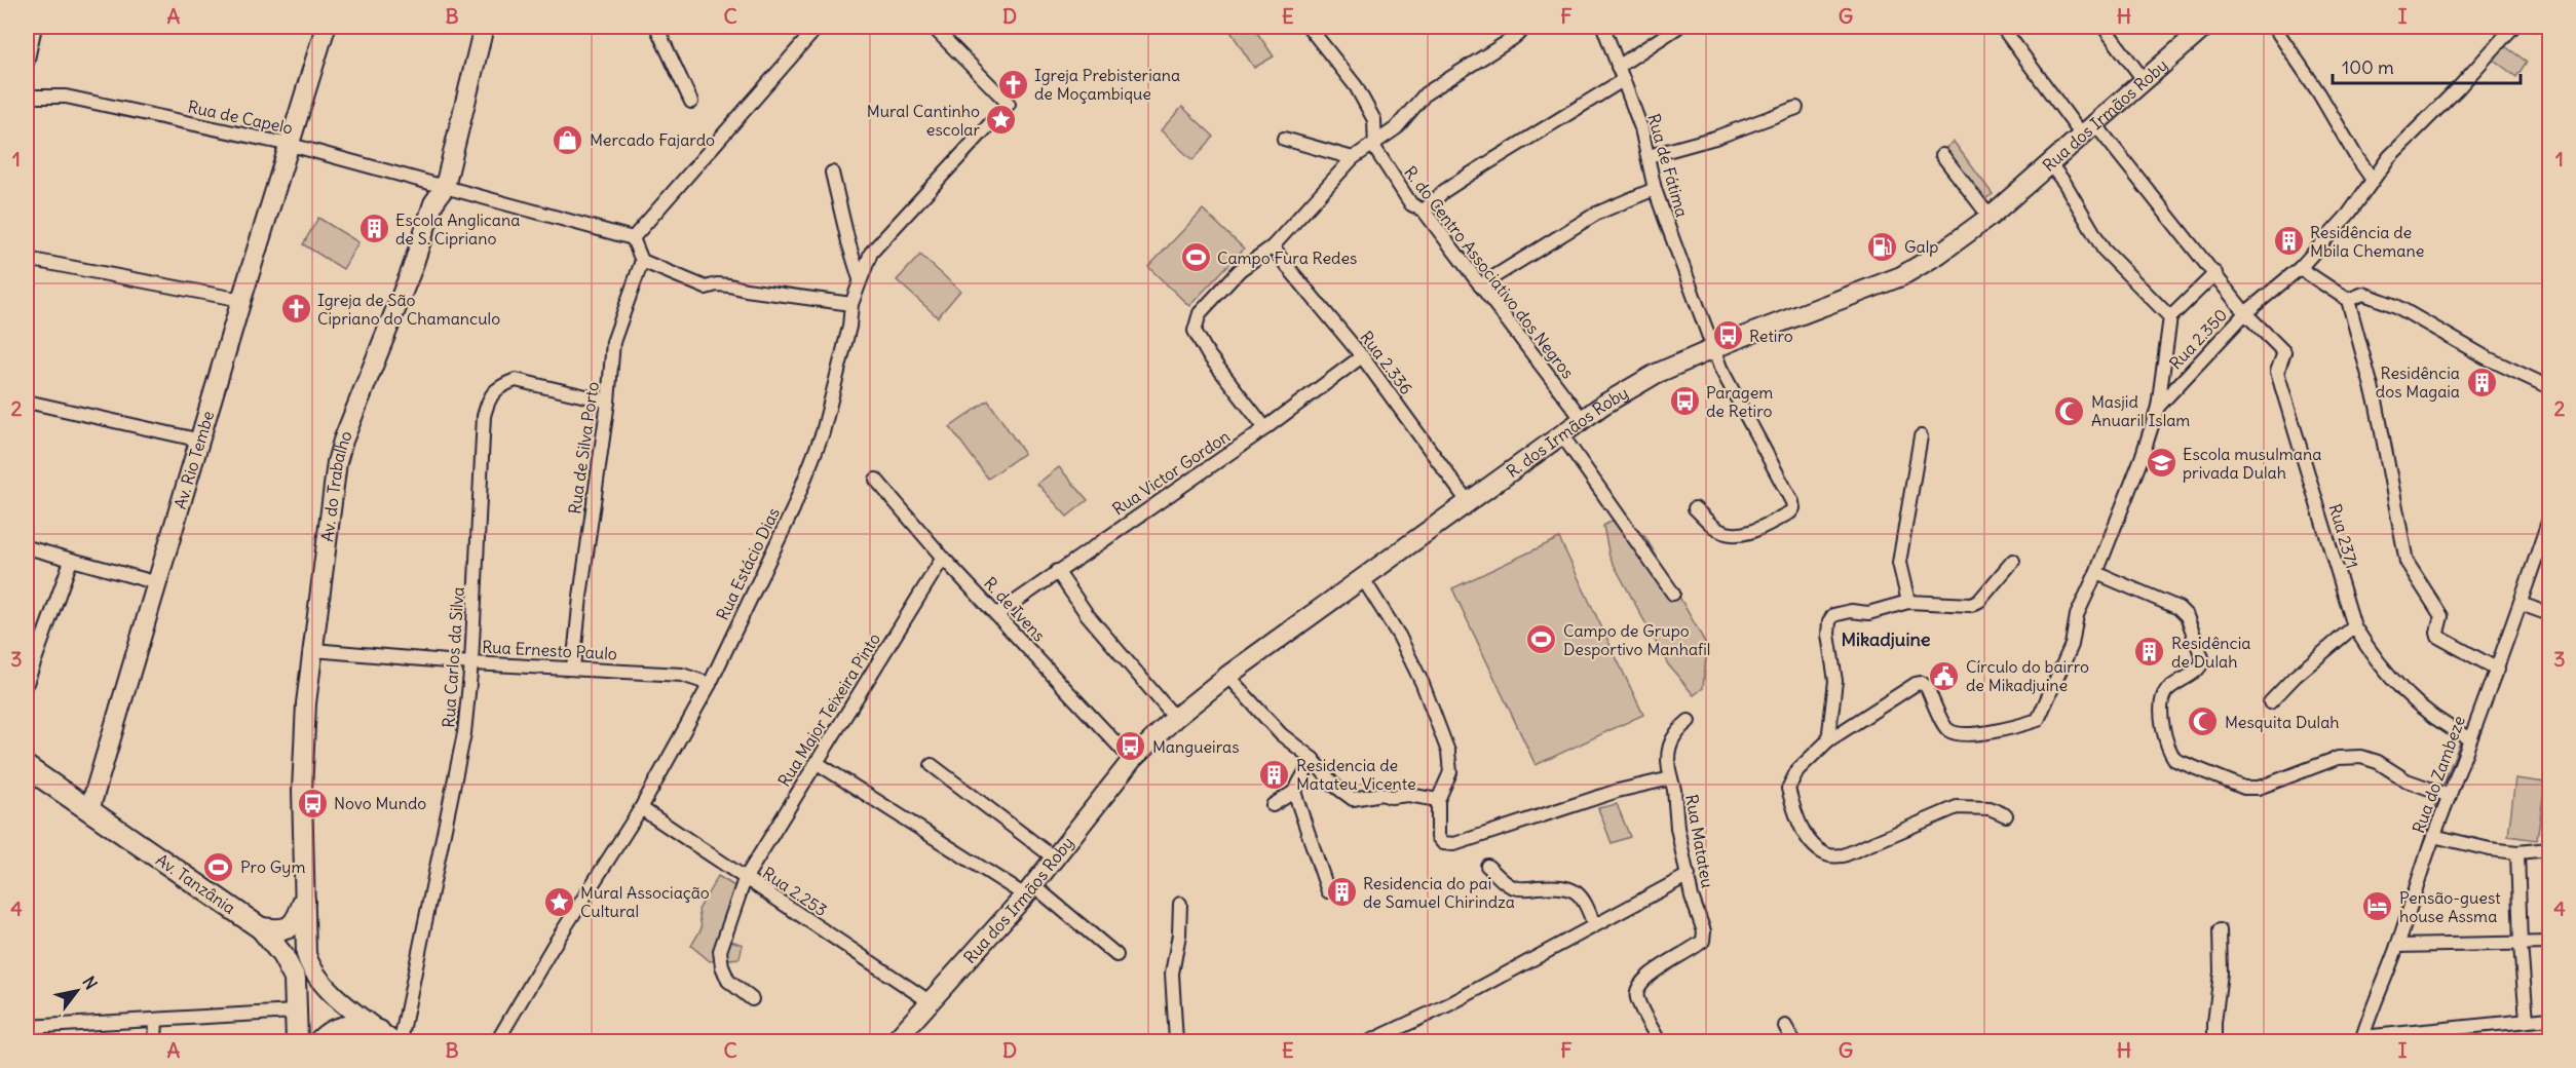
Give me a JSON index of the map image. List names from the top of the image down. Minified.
{"streets":{"main road":["Rua dos Irmãos Roby","R. dos Irmãos Roby","Av. Rio Tembe","Av. do Trabalho","Av. Tanzânia"],"street":["Rua de Capelo","Rua de Fátima","R. do Centro Associativo dos Negros","Rua 2.350","Rua 2.336","Rua de Silva Porto","Rua Victor Gordon","Rua 2371","Rua Estácio Dias","R. de Ivens","Rua Ernesto Paulo","Rua Carlos da Silva","Rua Major Teixeira Pinto","Rua do Zambeze","Rua Matateu","Rua 2.253"]},"crossings":[["Rua dos Irmãos Roby","R. dos Irmãos Roby"],["Rua dos Irmãos Roby","R. de Ivens"],["Rua dos Irmãos Roby","Rua 2.253"],["Rua de Capelo","Av. Rio Tembe"],["Rua de Capelo","Av. do Trabalho"],["Rua de Fátima","R. dos Irmãos Roby"],["R. do Centro Associativo dos Negros","R. dos Irmãos Roby"],["Rua 2.350","Rua 2371"],["Rua 2.336","R. dos Irmãos Roby"],["Rua 2.336","Rua Victor Gordon"],["R. dos Irmãos Roby","R. de Ivens"],["Rua de Silva Porto","Rua Ernesto Paulo"],["Rua de Silva Porto","Rua Carlos da Silva"],["Av. Rio Tembe","Av. Tanzânia"],["Rua Victor Gordon","R. de Ivens"],["Av. do Trabalho","Rua Ernesto Paulo"],["Rua 2371","Rua do Zambeze"],["Rua Estácio Dias","Rua Ernesto Paulo"],["Rua Estácio Dias","Rua 2.253"],["R. de Ivens","Rua Major Teixeira Pinto"],["Rua Ernesto Paulo","Rua Carlos da Silva"],["Rua Major Teixeira Pinto","Rua 2.253"]],"districts":["Mikadjuine"],"places":{"church":["Igreja Prebisteriana de Moçambique","Igreja de São Cipriano do Chamanculo"],"place":["Mural Cantinho escolar","Mural Associação Cultural"],"shop":["Mercado Fajardo"],"building":["Escola Anglicana de S. Cipriano","Residência de Mbila Chemane","Residência dos Magaia","Residência de Dulah","Residencia de Matateu Vicente","Residencia do pai de Samuel Chirindza"],"fuel station":["Galp"],"sports":["Campo Fura Redes","Campo de Grupo Desportivo Manhafil","Pro Gym"],"bus stop":["Retiro","Paragem de Retiro","Mangueiras","Novo Mundo"],"mosque":["Masjid Anuaril Islam","Mesquita Dulah"],"school or university":["Escola musulmana privada Dulah"],"public building":["Círculo do bairro de Mikadjuine"],"hotel":["Pensão-guest house Assma"]},"scale_bar":"100 m","north":"top right","grid":{"columns":["A","B","C","D","E","F","G","H","I"],"rows":["1","2","3","4"]}}
